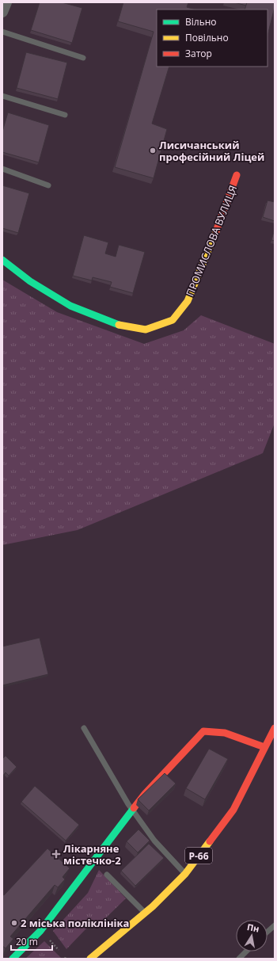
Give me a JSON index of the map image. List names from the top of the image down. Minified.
{"streets":{"street":["ПРОМИСЛОВА ВУЛИЦЯ","Р-66"]},"places":{"other":["Лисичанський професійний Ліцей","2 міська поліклініка"],"health":["Лікарняне містечко-2"]},"legend":["Вільно","Повільно","Затор"],"scale_bar":"20 m","north":"top"}
